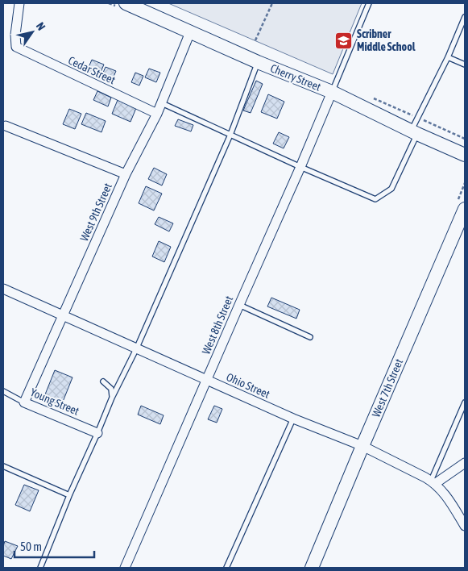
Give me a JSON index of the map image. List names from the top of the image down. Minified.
{"streets":{"street":["Cedar Street","Cherry Street","West 9th Street","West 8th Street","Ohio Street","West 7th Street","Young Street"]},"crossings":[["Cedar Street","West 9th Street"],["Cherry Street","West 9th Street"],["Cherry Street","West 8th Street"],["West 9th Street","Ohio Street"],["West 9th Street","Young Street"],["West 8th Street","Ohio Street"],["Ohio Street","West 7th Street"]],"places":{"school or university":["Scribner Middle School"]},"scale_bar":"50 m","north":"top right"}
